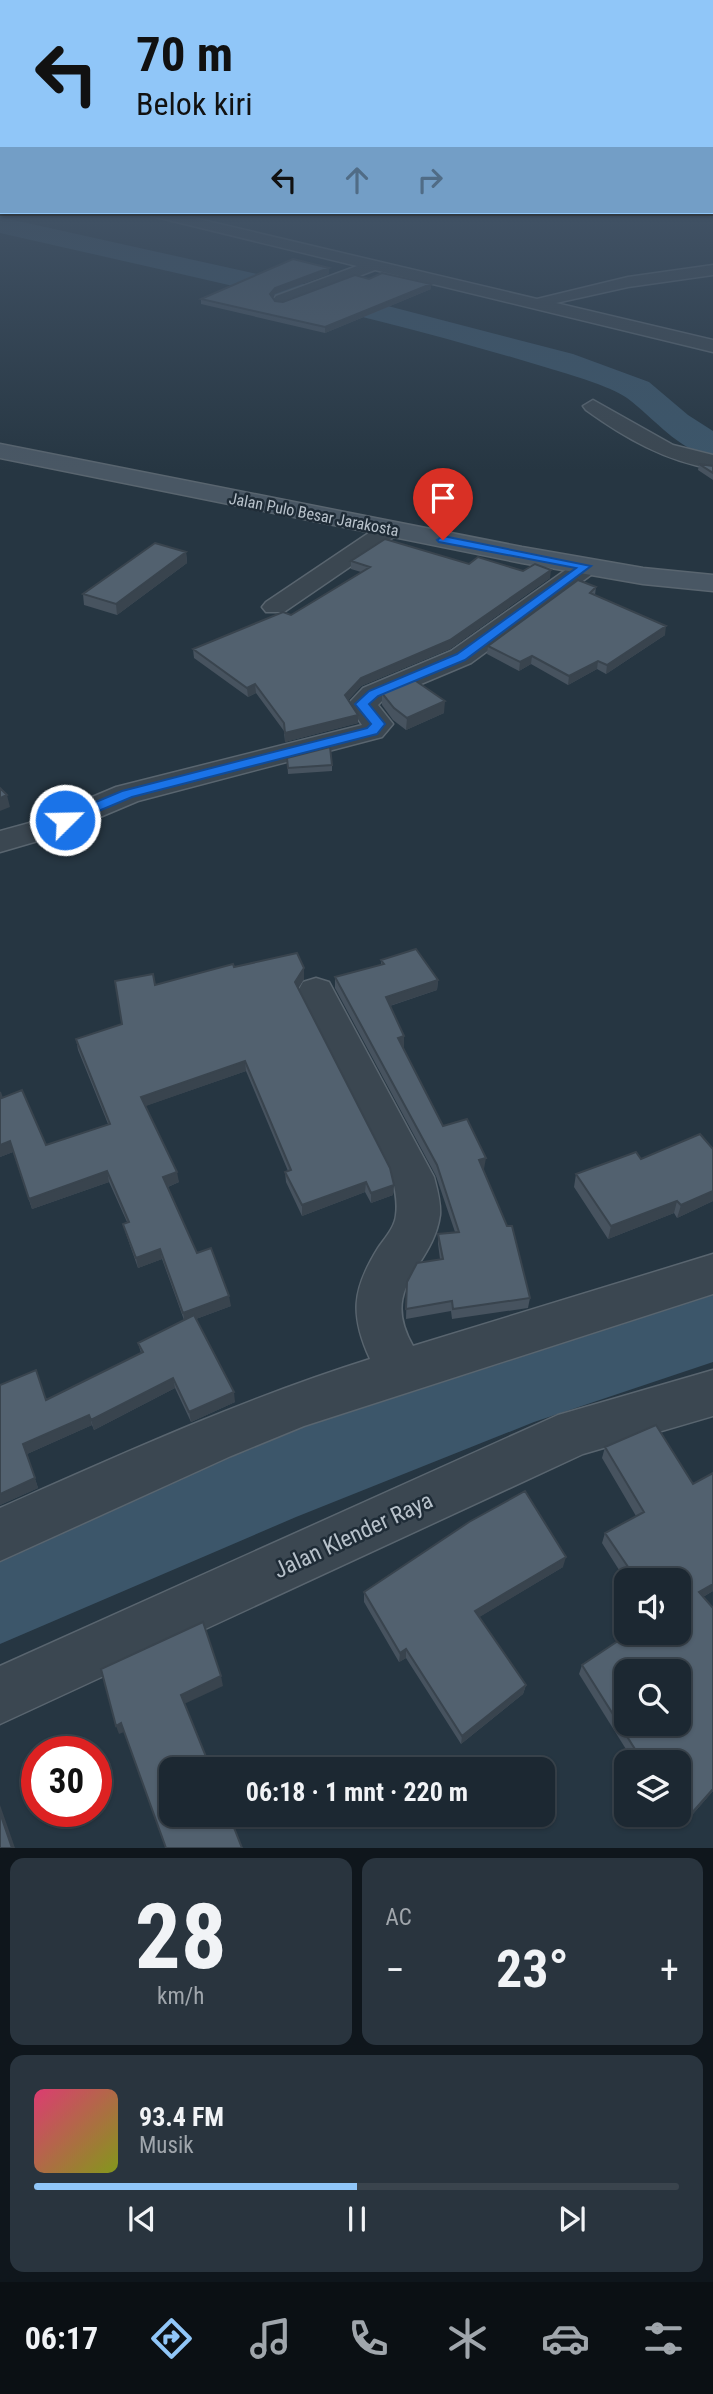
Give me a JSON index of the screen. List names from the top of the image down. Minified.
{"streets":{"street":["Jalan Pulo Besar Jarakosta","Jalan Klender Raya"]},"page":{"turn":["70 m","Belok kiri"],"limit":"30","trip":"06:18 · 1 mnt · 220 m","tile":[["28","km/h"],"AC"],"heat":["−","23°","+"],"song":["93.4 FM","Musik"],"tabs":"06:17"}}
